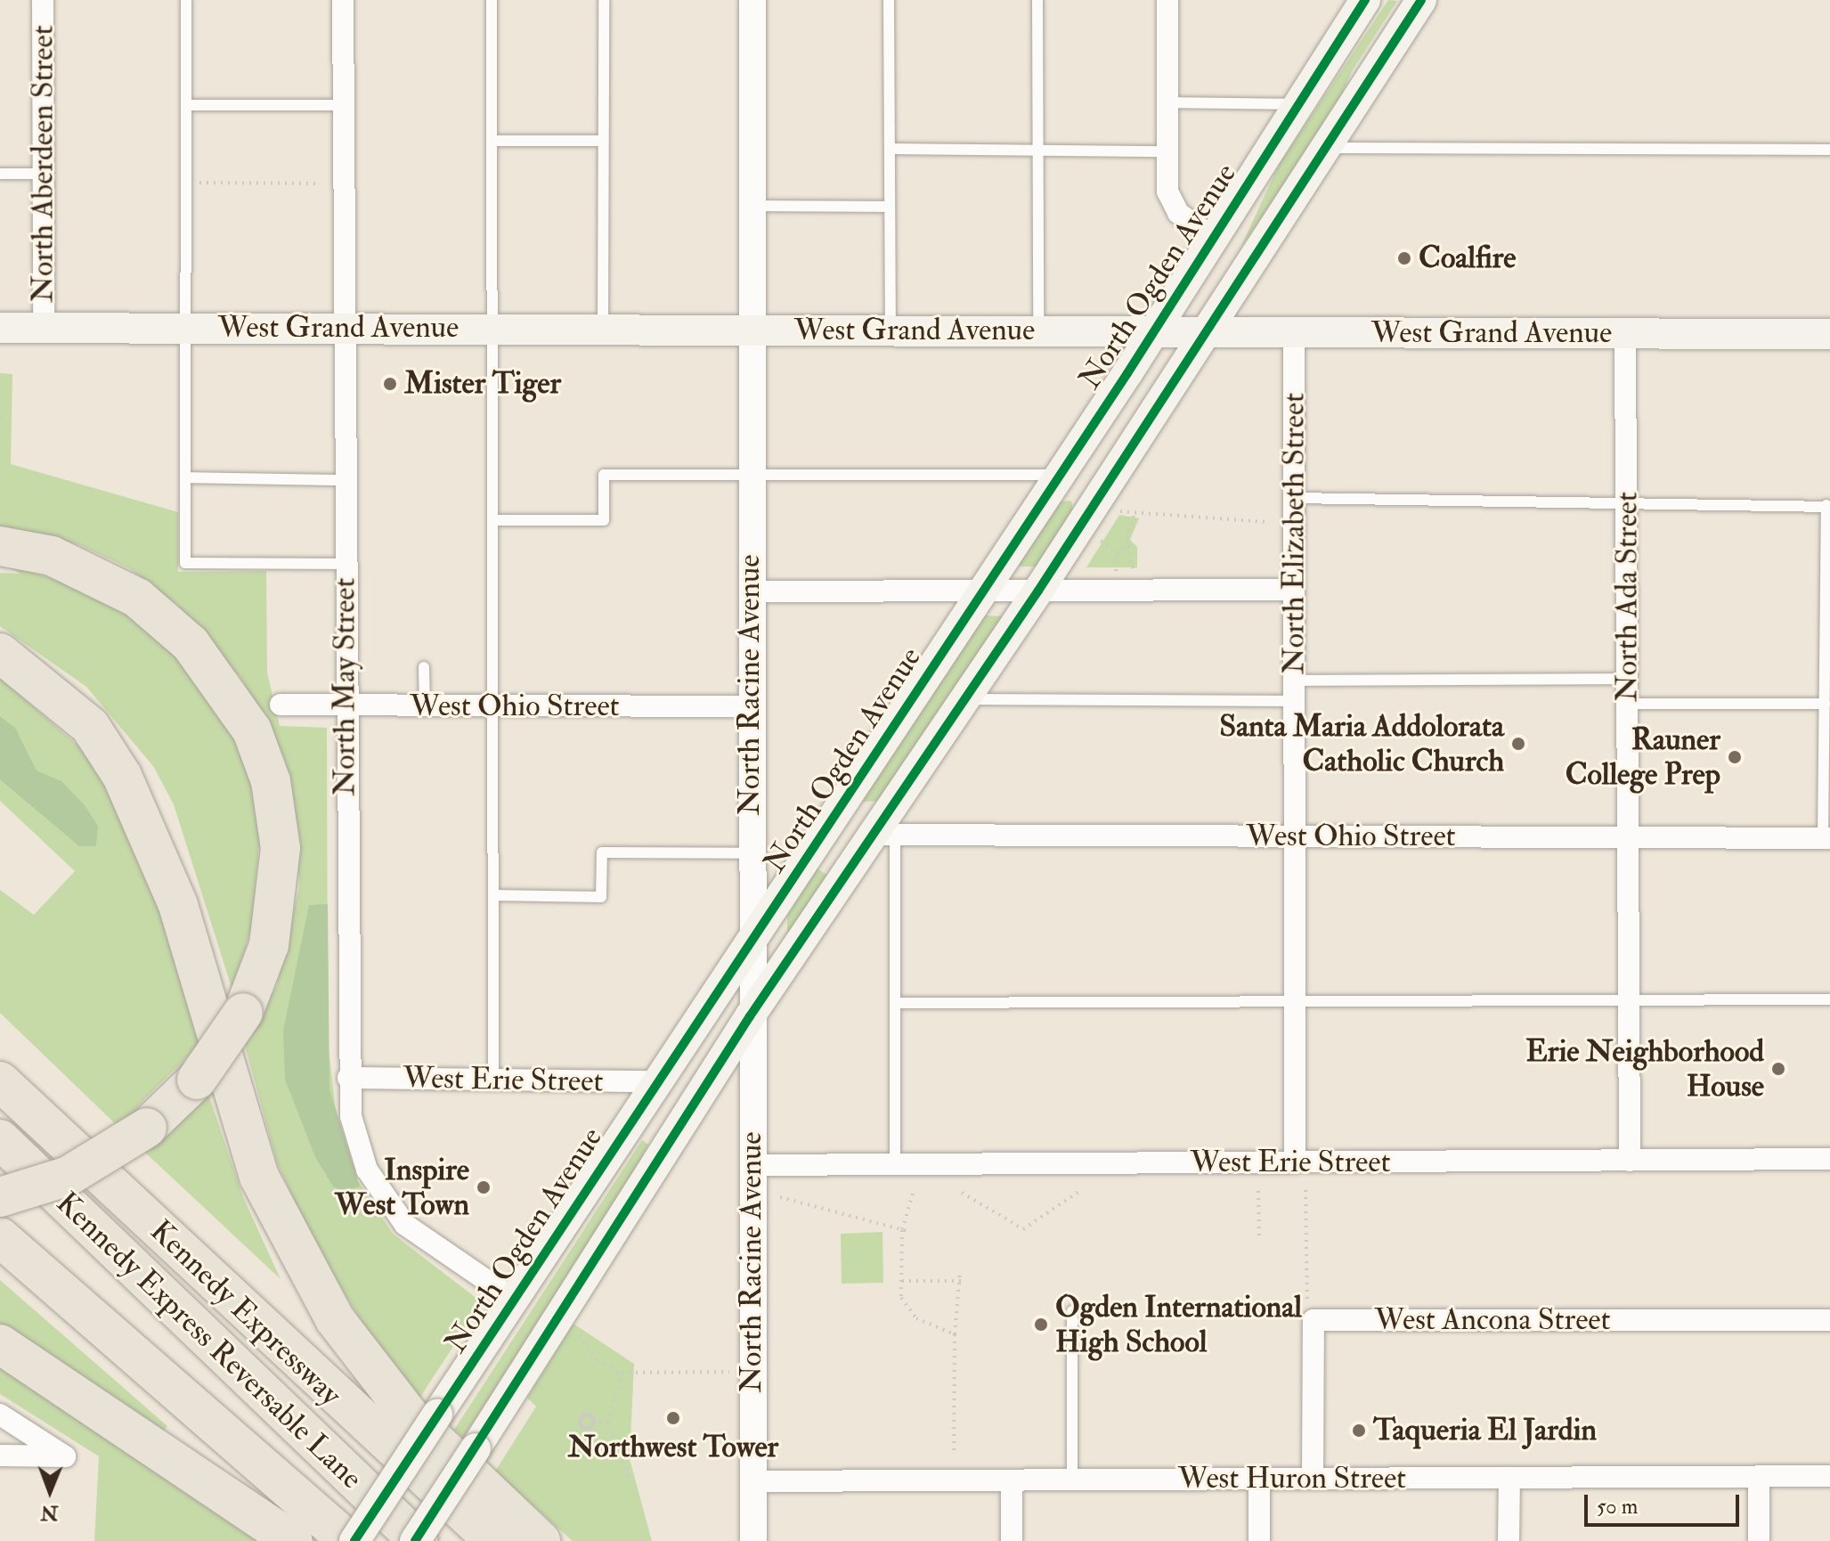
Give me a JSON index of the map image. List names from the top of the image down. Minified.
{"streets":{"highway":["Kennedy Expressway","Kennedy Express Reversable Lane"],"main road":["North Ogden Avenue","West Grand Avenue"],"street":["North Aberdeen Street","North Elizabeth Street","North Ada Street","North Racine Avenue","North May Street","West Ohio Street","West Erie Street","West Ancona Street","West Huron Street"]},"crossings":[["North Aberdeen Street","West Grand Avenue"],["North Ogden Avenue","West Grand Avenue"],["North Ogden Avenue","North Racine Avenue"],["North Ogden Avenue","North May Street"],["North Ogden Avenue","West Erie Street"],["West Grand Avenue","North Elizabeth Street"],["West Grand Avenue","North Ada Street"],["West Grand Avenue","North Racine Avenue"],["West Grand Avenue","North May Street"],["North Elizabeth Street","West Ohio Street"],["North Elizabeth Street","West Erie Street"],["North Ada Street","West Ohio Street"],["North Ada Street","West Erie Street"],["North Racine Avenue","West Ohio Street"],["North Racine Avenue","West Erie Street"],["North Racine Avenue","West Huron Street"],["North May Street","West Ohio Street"],["North May Street","West Erie Street"],["West Ancona Street","West Huron Street"]],"places":["Coalfire","Mister Tiger","Santa Maria Addolorata Catholic Church","Rauner College Prep","Erie Neighborhood House","Inspire West Town","Ogden International High School","Northwest Tower","Taqueria El Jardin"],"scale_bar":"50 m","north":"bottom"}
